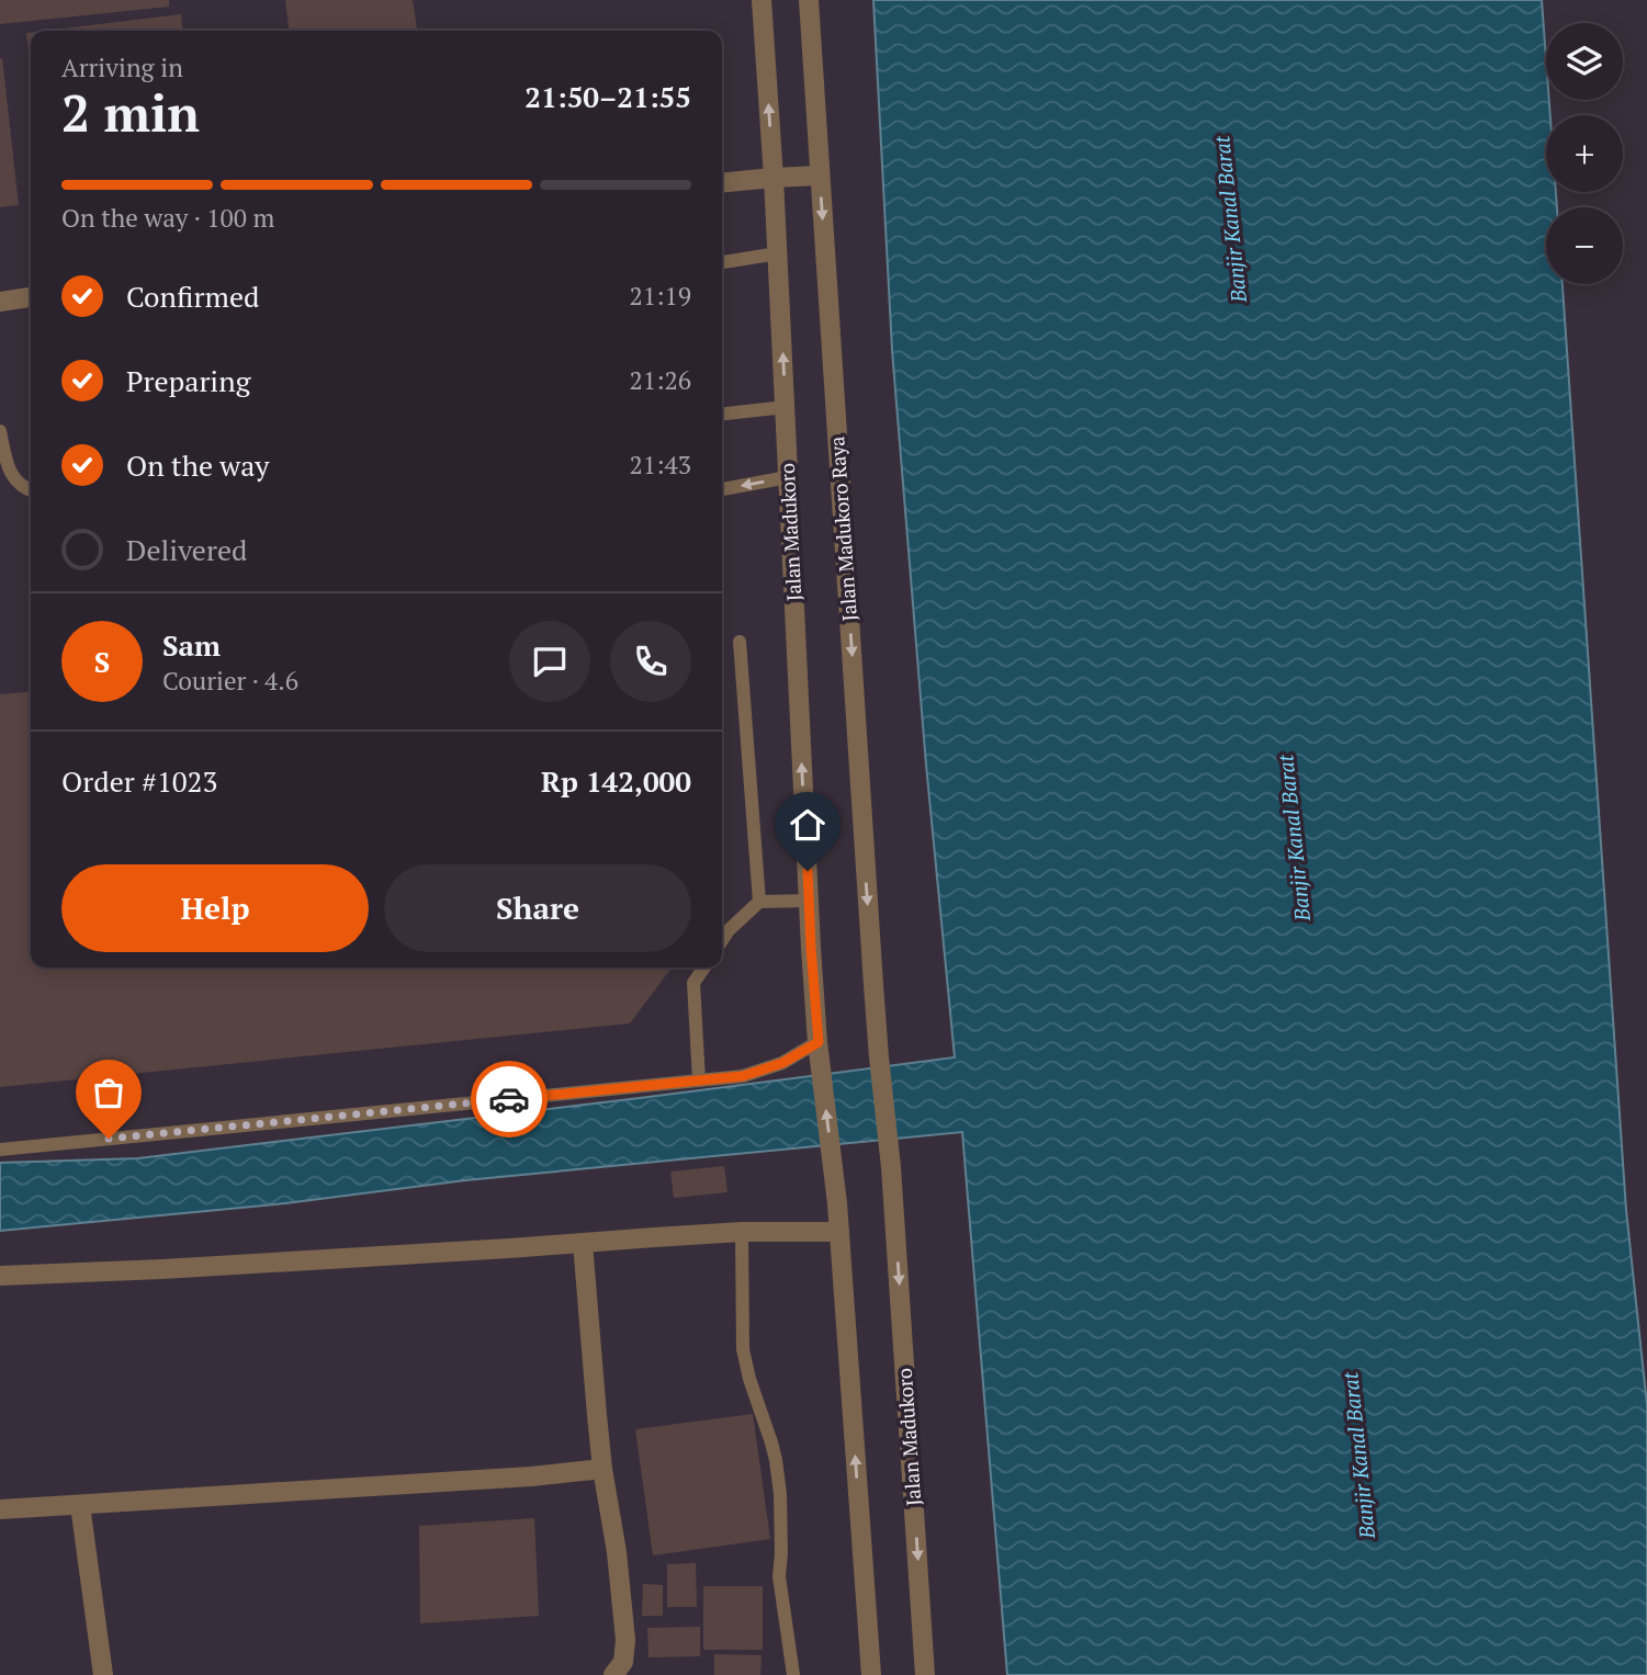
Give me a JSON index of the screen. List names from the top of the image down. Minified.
{"streets":{"street":["Jalan Madukoro Raya","Jalan Madukoro"]},"crossings":[["Jalan Madukoro Raya","Jalan Madukoro"]],"one_way":["Jalan Madukoro Raya"],"water":["Banjir Kanal Barat"],"page":{"map_buttons":["+","−"],"heading":["2 min","Arriving in","21:50–21:55"],"panel":["Sam","Courier · 4.6","Order #1023","Rp 142,000"],"bar":"On the way · 100 m","list":[["Confirmed","21:19"],["Preparing","21:26"],["On the way","21:43"],"Delivered"],"round":"S","buttons":["Help","Share"]}}
